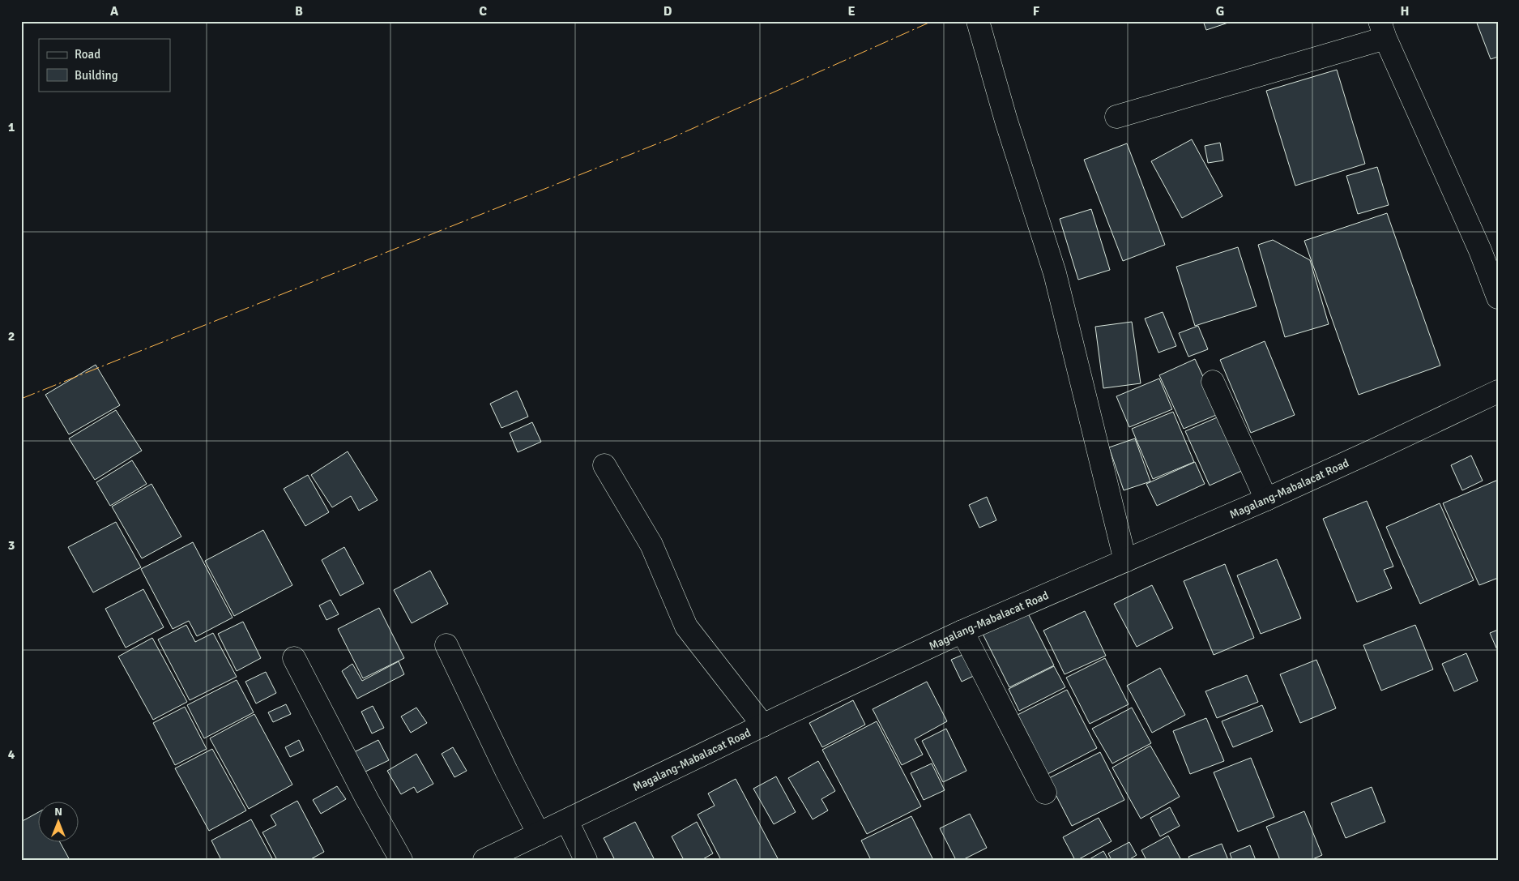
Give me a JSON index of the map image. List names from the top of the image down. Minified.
{"streets":{"street":["Magalang-Mabalacat Road"]},"legend":["Road","Building"],"north":"top","grid":{"columns":["A","B","C","D","E","F","G","H"],"rows":["1","2","3","4"]}}
